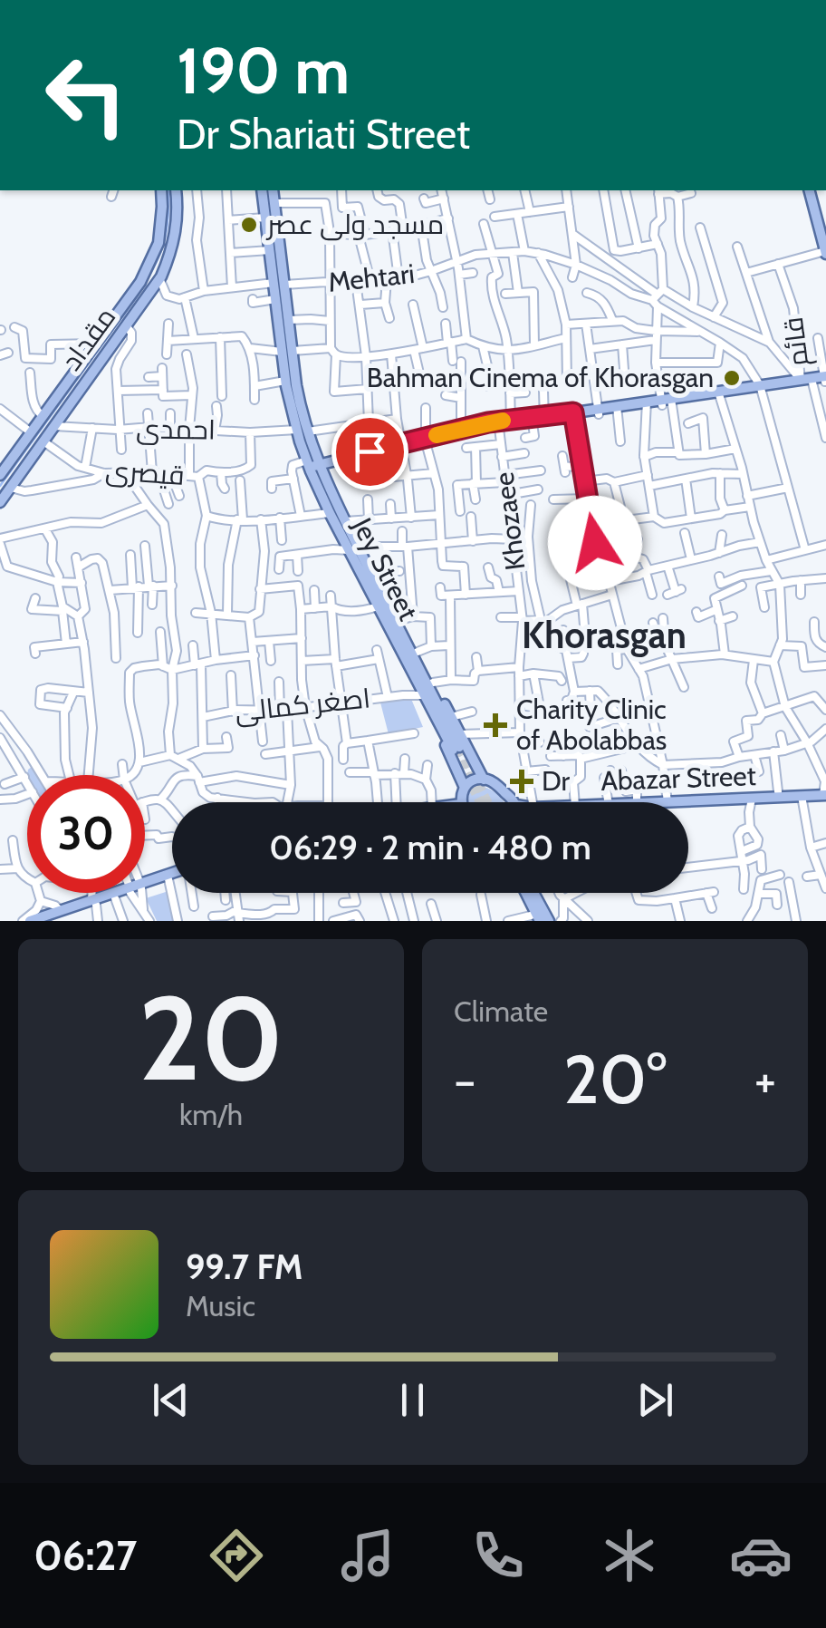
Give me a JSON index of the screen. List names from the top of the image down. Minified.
{"streets":{"main road":["مقداد","Jey Street","Abazar Street"],"street":["Mehtari","قائم","احمدی","قیصری","Khozaee","اصغر کمالی"]},"crossings":[["Mehtari","Jey Street"],["مقداد","احمدی"],["مقداد","قیصری"],["احمدی","Jey Street"],["قیصری","Jey Street"]],"districts":["Khorasgan"],"places":{"other":["مسجد ولی عصر","Bahman Cinema of Khorasgan"],"health":["Charity Clinic of Abolabbas","Dr"]},"page":{"turn":["190 m","Dr Shariati Street"],"limit":"30","trip":"06:29 · 2 min · 480 m","tile":[["20","km/h"],"Climate"],"heat":["−","20°","+"],"song":["99.7 FM","Music"],"tabs":"06:27"}}
